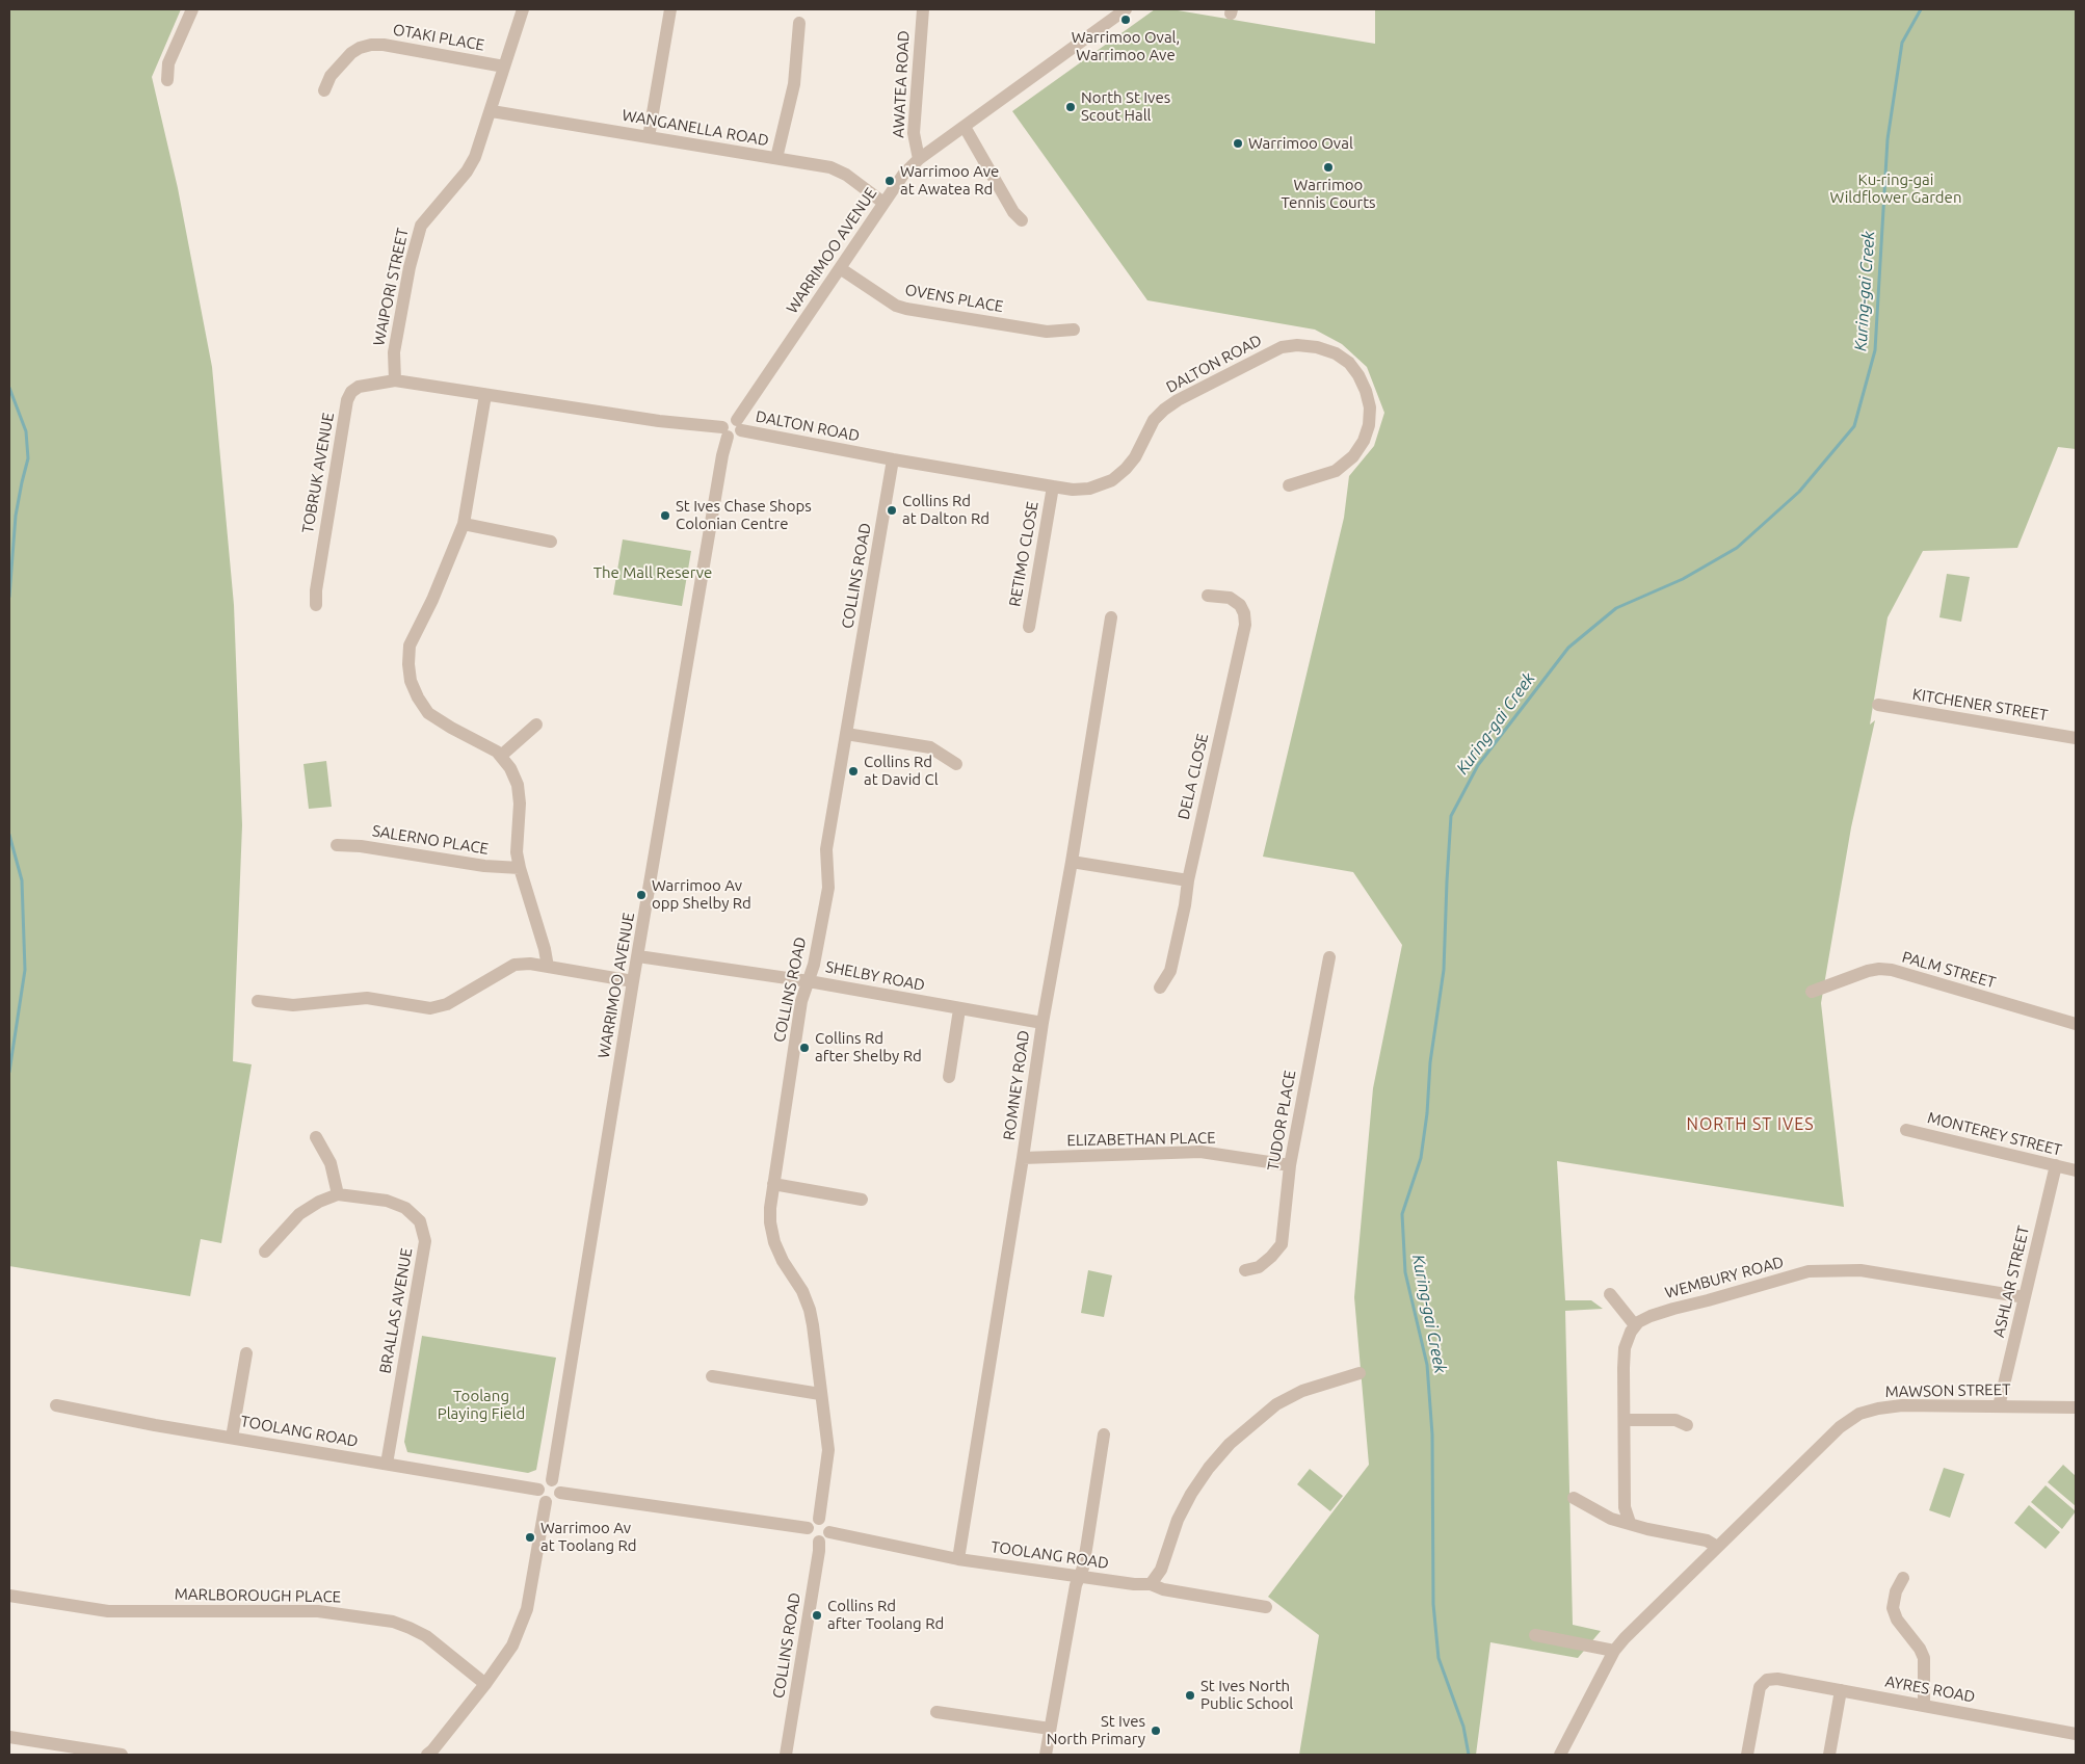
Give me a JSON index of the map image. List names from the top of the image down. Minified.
{"streets":{"street":["OTAKI PLACE","AWATEA ROAD","WANGANELLA ROAD","WARRIMOO AVENUE","WAIPORI STREET","OVENS PLACE","DALTON ROAD","TOBRUK AVENUE","RETIMO CLOSE","COLLINS ROAD","KITCHENER STREET","DELA CLOSE","SALERNO PLACE","PALM STREET","SHELBY ROAD","ROMNEY ROAD","TUDOR PLACE","MONTEREY STREET","ELIZABETHAN PLACE","WEMBURY ROAD","ASHLAR STREET","BRALLAS AVENUE","MAWSON STREET","TOOLANG ROAD","MARLBOROUGH PLACE","AYRES ROAD"]},"crossings":[["OTAKI PLACE","WAIPORI STREET"],["AWATEA ROAD","WARRIMOO AVENUE"],["WANGANELLA ROAD","WARRIMOO AVENUE"],["WANGANELLA ROAD","WAIPORI STREET"],["WARRIMOO AVENUE","OVENS PLACE"],["WARRIMOO AVENUE","DALTON ROAD"],["WARRIMOO AVENUE","SHELBY ROAD"],["WARRIMOO AVENUE","TOOLANG ROAD"],["WAIPORI STREET","TOBRUK AVENUE"],["DALTON ROAD","RETIMO CLOSE"],["DALTON ROAD","COLLINS ROAD"],["COLLINS ROAD","SHELBY ROAD"],["COLLINS ROAD","TOOLANG ROAD"],["SHELBY ROAD","ROMNEY ROAD"],["ROMNEY ROAD","ELIZABETHAN PLACE"],["ROMNEY ROAD","TOOLANG ROAD"],["TUDOR PLACE","ELIZABETHAN PLACE"],["MONTEREY STREET","ASHLAR STREET"],["WEMBURY ROAD","ASHLAR STREET"],["ASHLAR STREET","MAWSON STREET"],["BRALLAS AVENUE","TOOLANG ROAD"]],"districts":["NORTH ST IVES"],"water":["Kuring-gai Creek"],"parks":["Ku-ring-gai Wildflower Garden","The Mall Reserve","Toolang Playing Field"],"places":["Warrimoo Oval, Warrimoo Ave","North St Ives Scout Hall","Warrimoo Oval","Warrimoo Tennis Courts","Warrimoo Ave at Awatea Rd","Collins Rd at Dalton Rd","St Ives Chase Shops Colonian Centre","Collins Rd at David Cl","Warrimoo Av opp Shelby Rd","Collins Rd after Shelby Rd","Warrimoo Av at Toolang Rd","Collins Rd after Toolang Rd","St Ives North Public School","St Ives North Primary"]}
